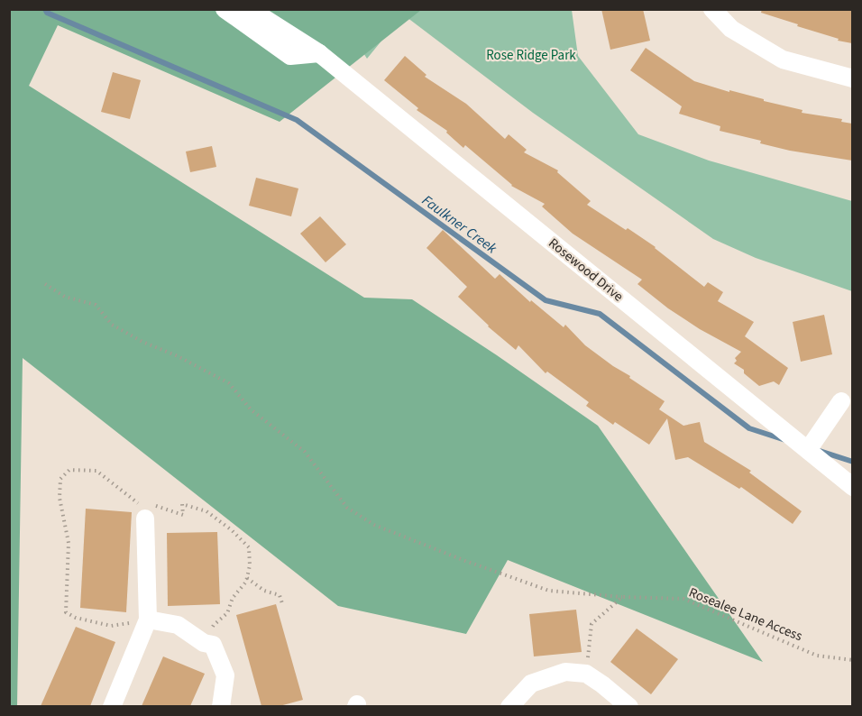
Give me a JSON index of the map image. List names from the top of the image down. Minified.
{"streets":{"street":["Rosewood Drive"],"path":["Rosealee Lane Access"]},"water":["Faulkner Creek"],"parks":["Rose Ridge Park"]}
